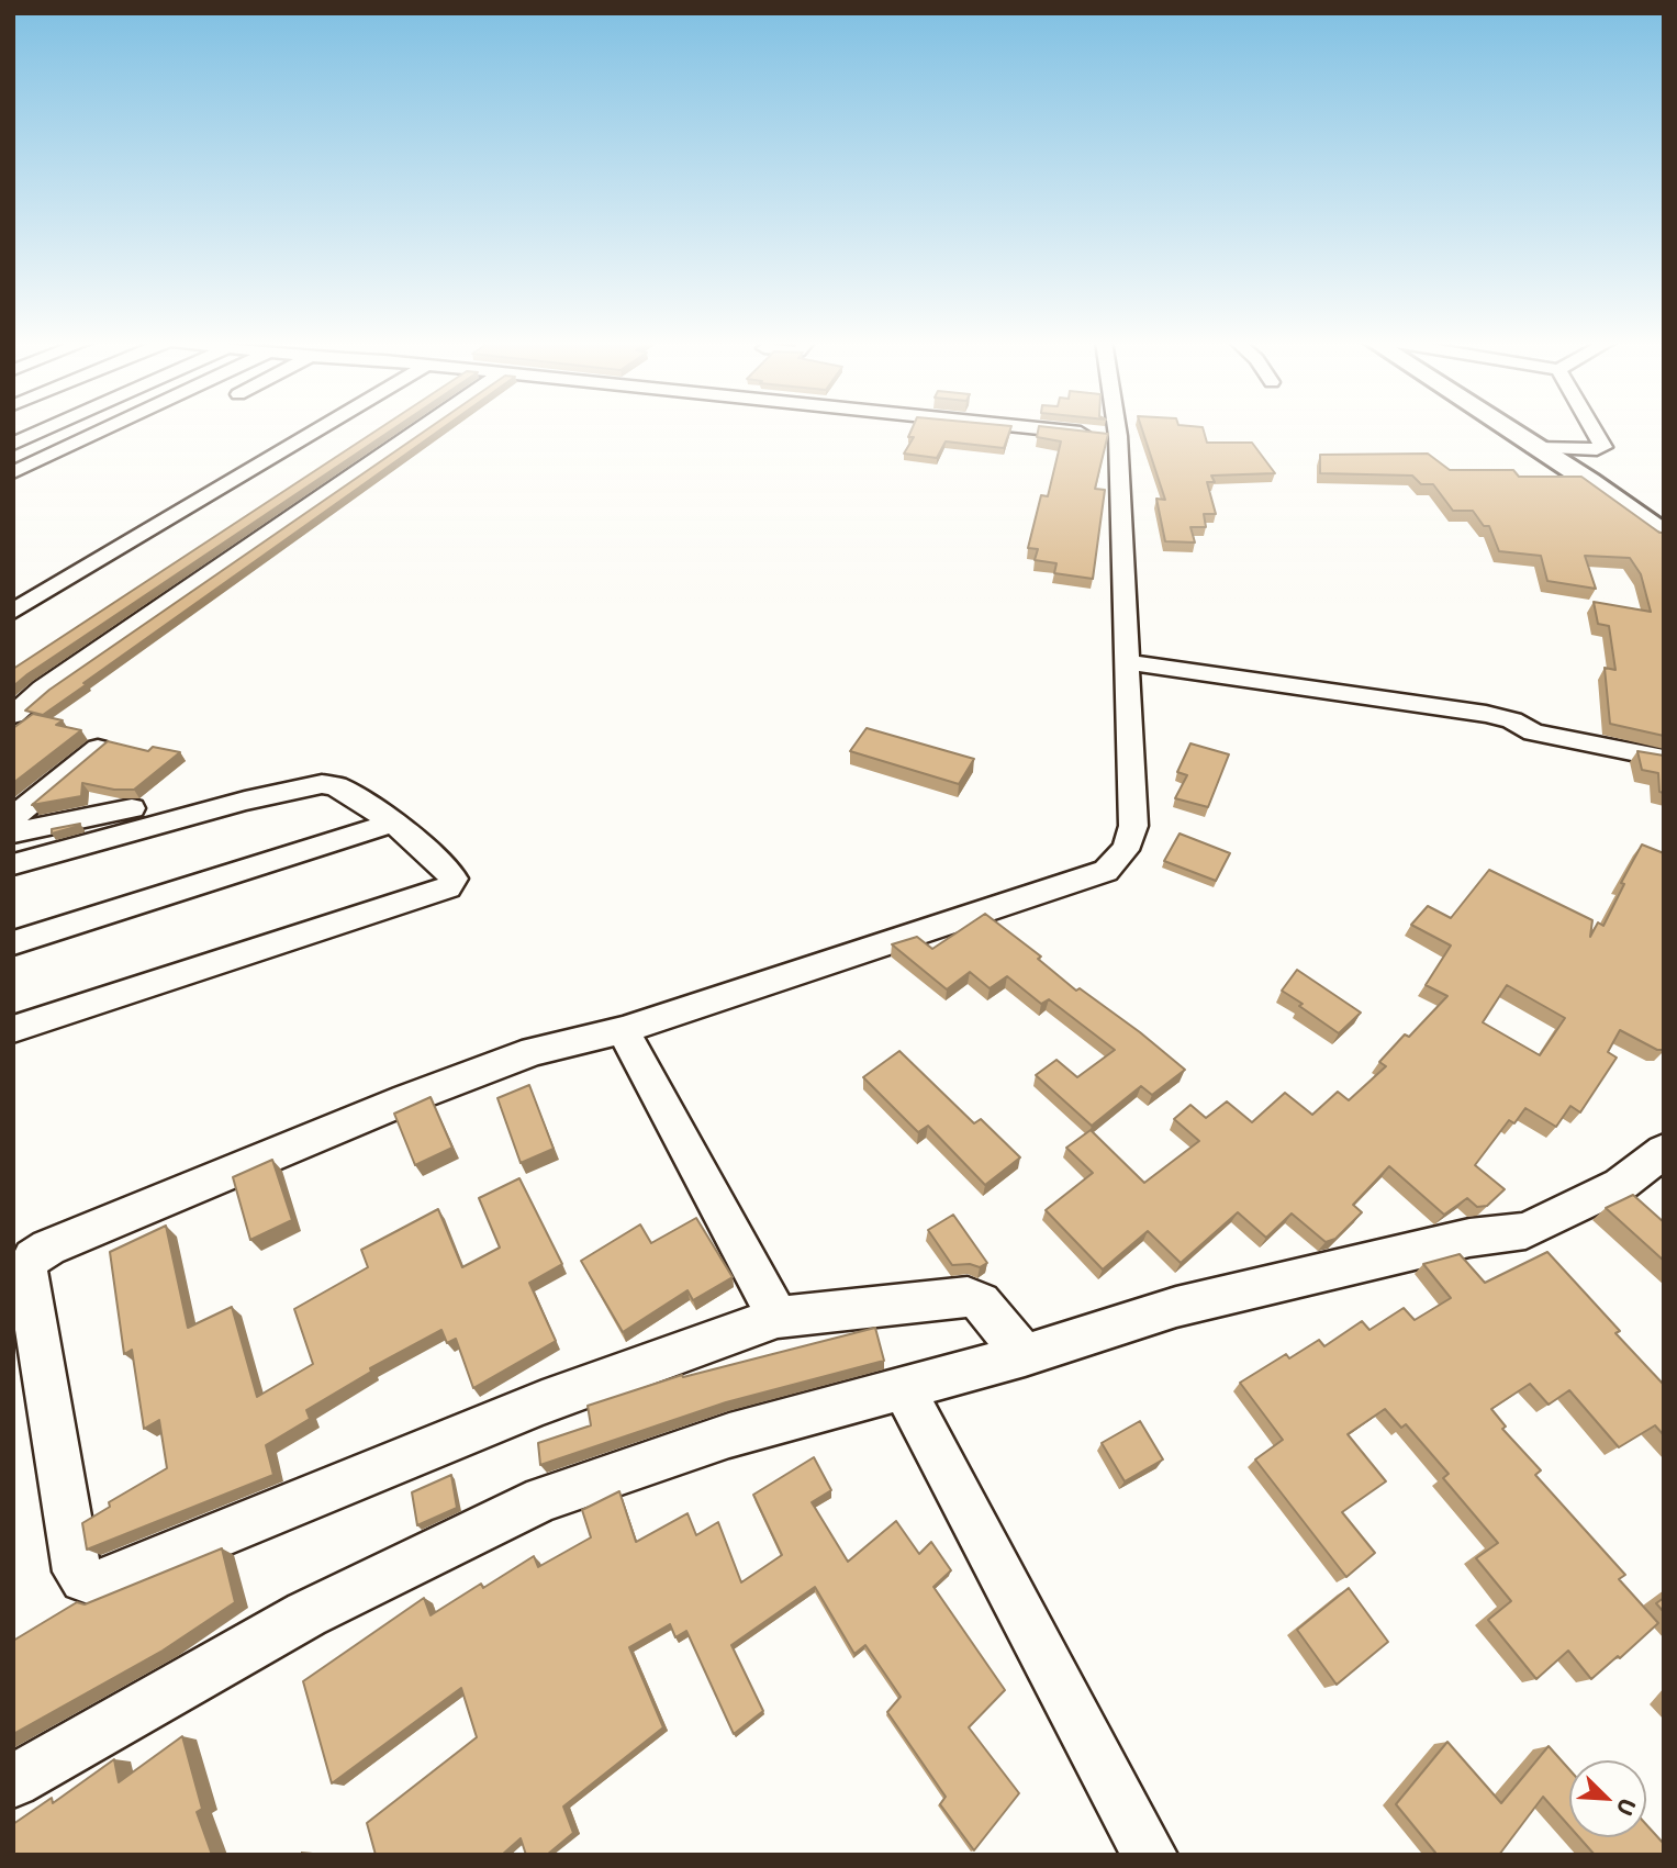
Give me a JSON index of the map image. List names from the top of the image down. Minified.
{"north":"bottom right"}
